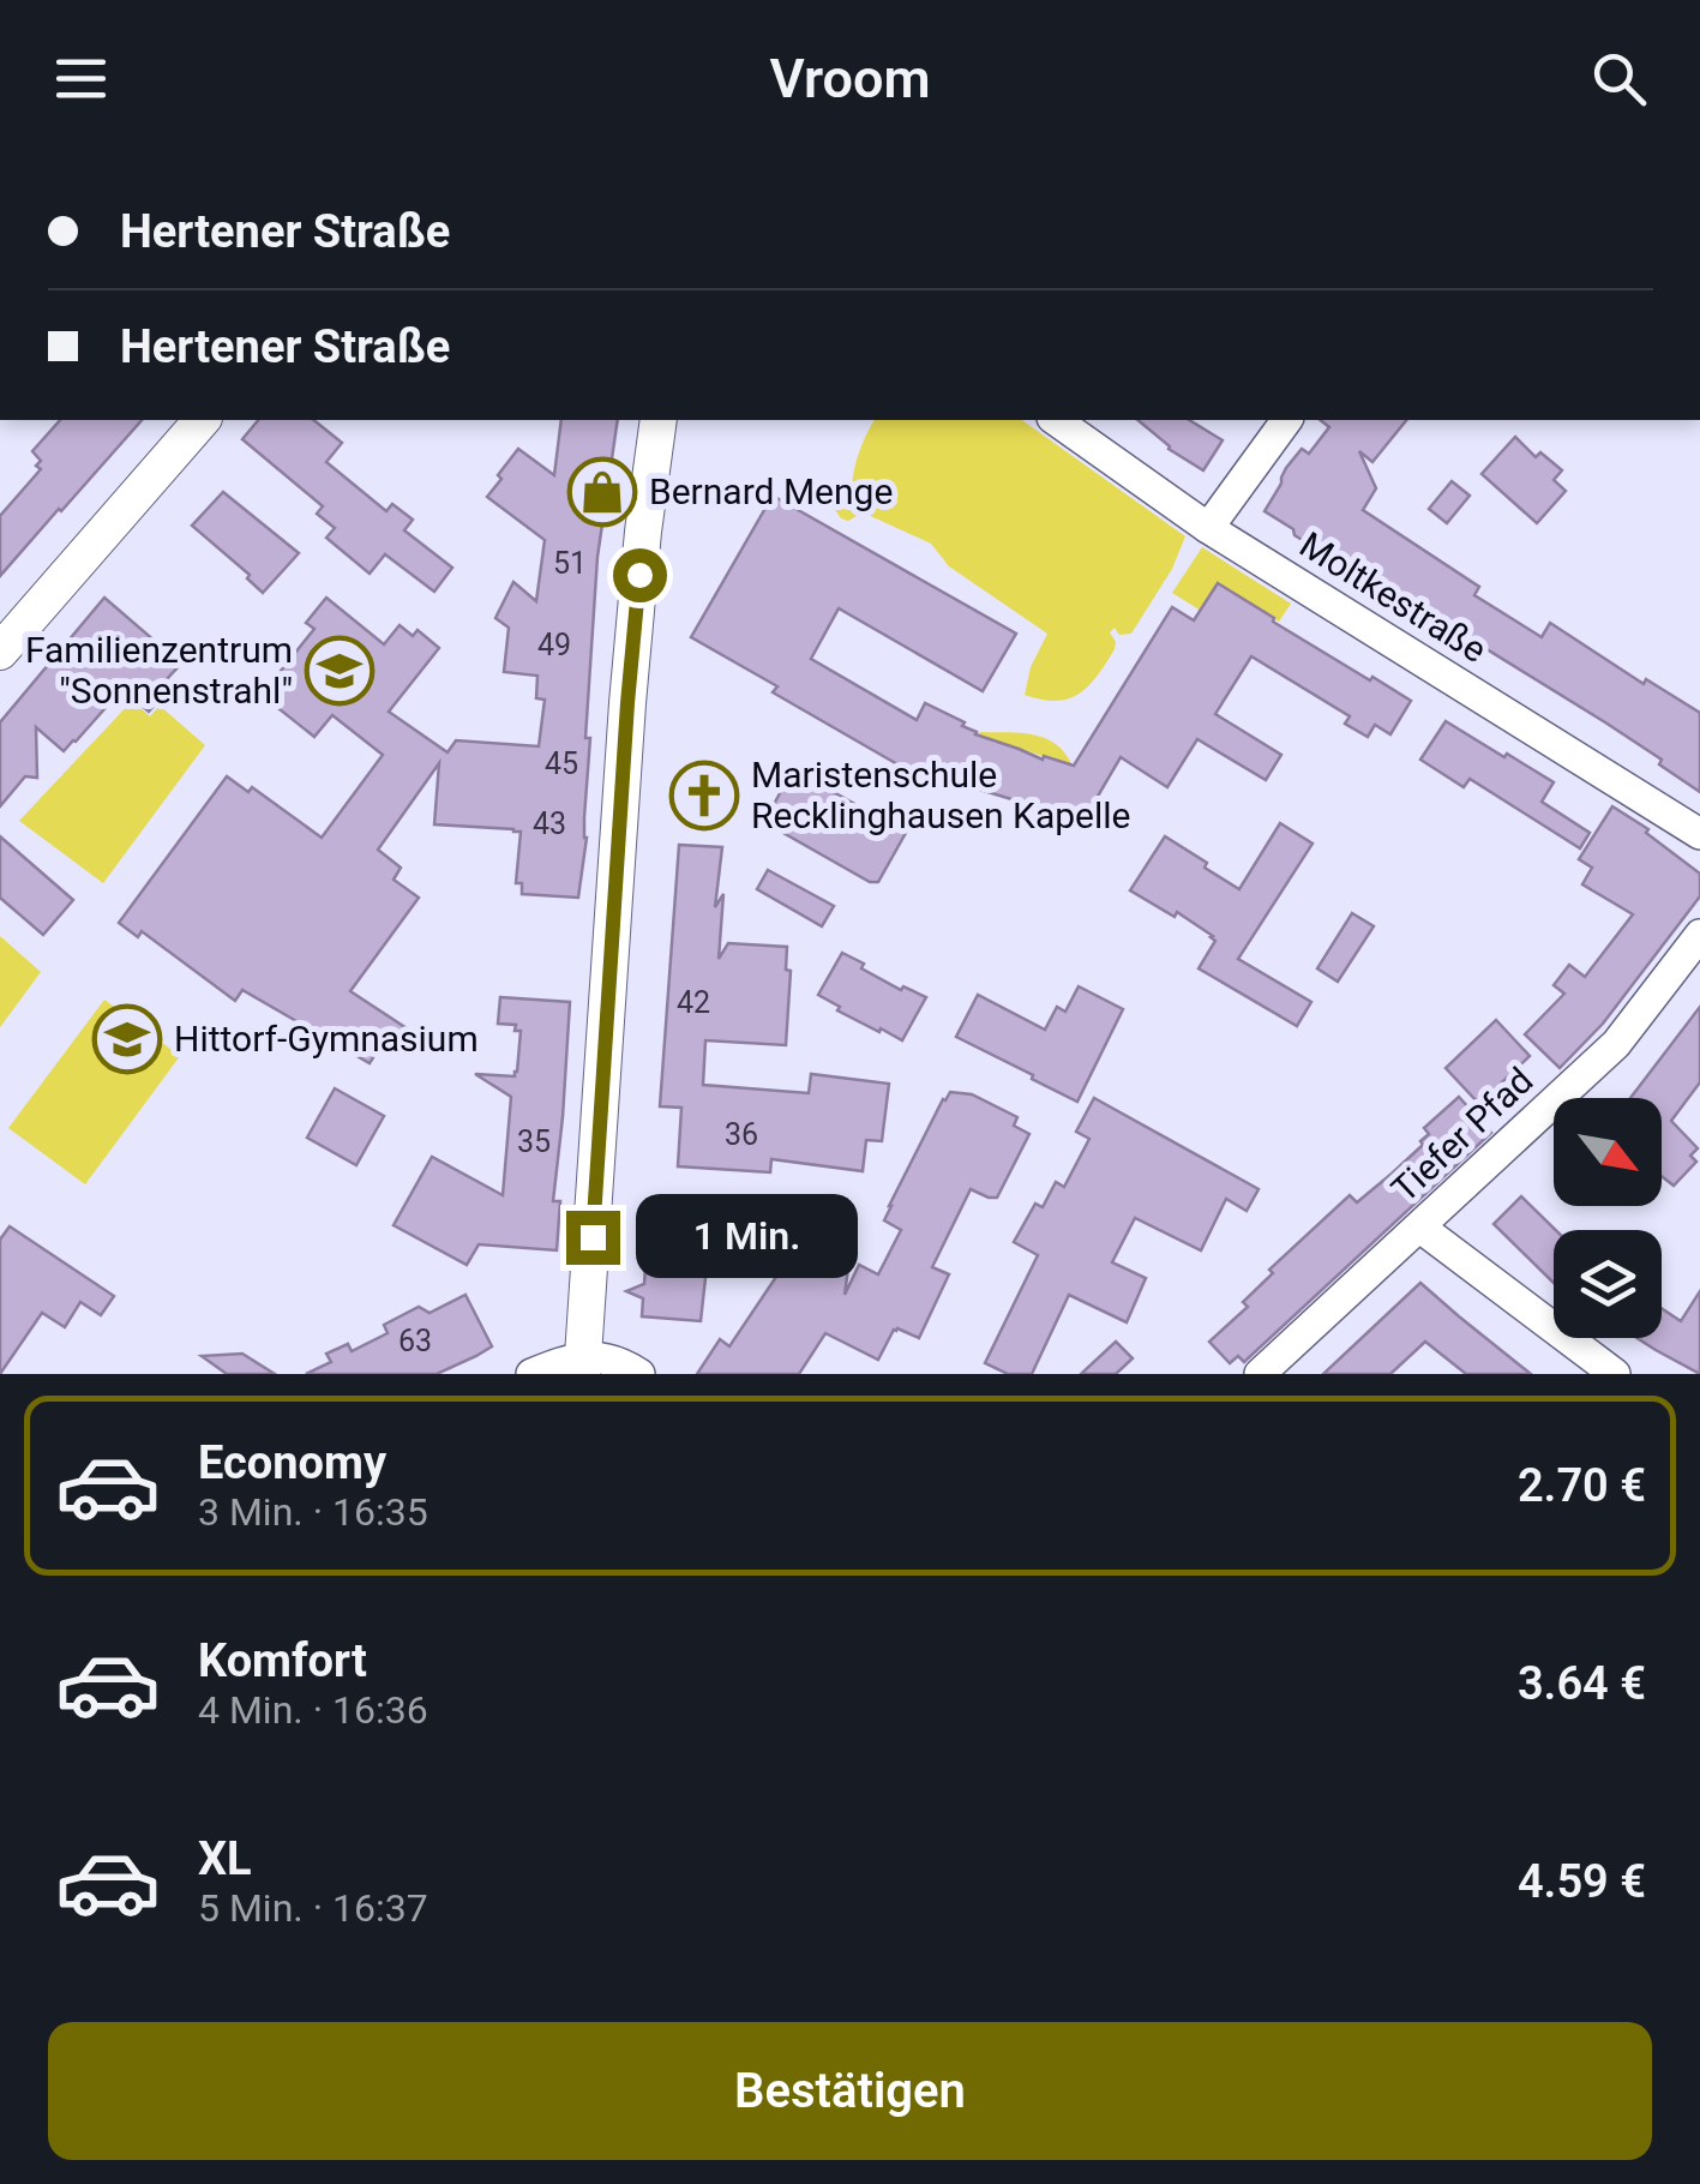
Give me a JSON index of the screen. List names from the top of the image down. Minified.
{"streets":{"street":["Moltkestraße","Tiefer Pfad"]},"places":{"shop":["Bernard Menge"],"school or university":["Familienzentrum \"Sonnenstrahl\"","Hittorf-Gymnasium"],"church":["Maristenschule Recklinghausen Kapelle"]},"house_numbers":["51","49","45","43","42","36","35","63"],"north":"bottom right","page":{"header":"Vroom","banner":["Hertener Straße","Hertener Straße"],"bubble":"1 Min.","list":[{"name":"Economy","note":"3 Min. · 16:35","value":"2.70 €"},{"name":"Komfort","note":"4 Min. · 16:36","value":"3.64 €"},{"name":"XL","note":"5 Min. · 16:37","value":"4.59 €"}],"buttons":"Bestätigen"}}
